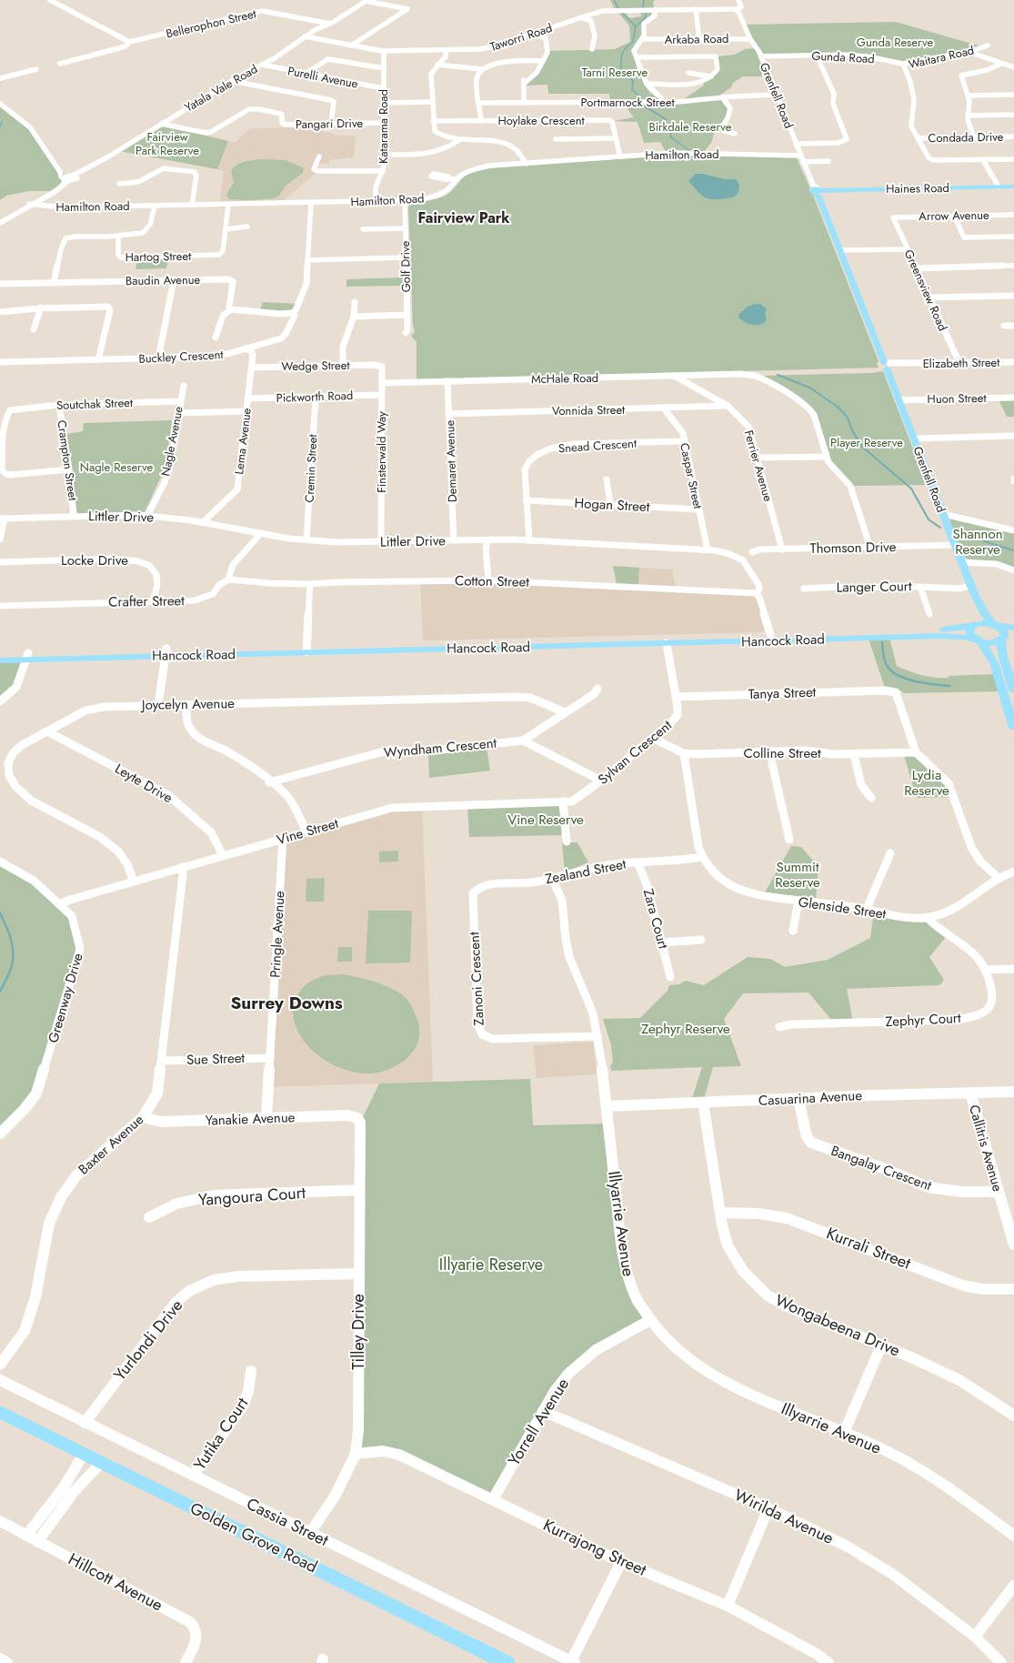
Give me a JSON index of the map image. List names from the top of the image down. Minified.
{"streets":{"main road":["Grenfell Road","Haines Road","Hancock Road","Golden Grove Road"],"street":["Bellerophon Street","Taworri Road","Arkaba Road","Gunda Road","Waitara Road","Purelli Avenue","Yatala Vale Road","Portmarnock Street","Hoylake Crescent","Pangari Drive","Katarama Road","Condada Drive","Hamilton Road","Arrow Avenue","Hartog Street","Golf Drive","Baudin Avenue","Greensview Road","Buckley Crescent","Elizabeth Street","Wedge Street","McHale Road","Pickworth Road","Huon Street","Soutchak Street","Vonnida Street","Nagle Avenue","Lema Avenue","Snead Crescent","Finsterwald Way","Crampton Street","Demaret Avenue","Ferrier Avenue","Cremin Street","Caspar Street","Hogan Street","Littler Drive","Thomson Drive","Locke Drive","Cotton Street","Langer Court","Crafter Street","Tanya Street","Joycelyn Avenue","Wyndham Crescent","Sylvan Crescent","Colline Street","Leyte Drive","Vine Street","Zealand Street","Glenside Street","Zara Court","Pringle Avenue","Zanoni Crescent","Greenway Drive","Zephyr Court","Sue Street","Casuarina Avenue","Yanakie Avenue","Baxter Avenue","Callitris Avenue","Bangalay Crescent","Yangoura Court","Illyarrie Avenue","Kurrali Street","Wongabeena Drive","Tilley Drive","Yurlondi Drive","Yorrell Avenue","Yutika Court","Wirilda Avenue","Cassia Street","Kurrajong Street","Hillcott Avenue"]},"crossings":[["Bellerophon Street","Yatala Vale Road"],["Taworri Road","Yatala Vale Road"],["Taworri Road","Grenfell Road"],["Taworri Road","Katarama Road"],["Arkaba Road","Grenfell Road"],["Gunda Road","Waitara Road"],["Gunda Road","Grenfell Road"],["Waitara Road","Condada Drive"],["Purelli Avenue","Yatala Vale Road"],["Purelli Avenue","Katarama Road"],["Yatala Vale Road","Pangari Drive"],["Yatala Vale Road","Hamilton Road"],["Grenfell Road","Portmarnock Street"],["Grenfell Road","Hamilton Road"],["Grenfell Road","Haines Road"],["Grenfell Road","Elizabeth Street"],["Grenfell Road","Huon Street"],["Grenfell Road","Thomson Drive"],["Grenfell Road","Langer Court"],["Grenfell Road","Hancock Road"],["Hoylake Crescent","Hamilton Road"],["Pangari Drive","Katarama Road"],["Katarama Road","Hamilton Road"],["Hamilton Road","Golf Drive"],["Hamilton Road","Buckley Crescent"],["Arrow Avenue","Greensview Road"],["Greensview Road","Elizabeth Street"],["Buckley Crescent","Lema Avenue"],["Wedge Street","Lema Avenue"],["Wedge Street","Finsterwald Way"],["McHale Road","Finsterwald Way"],["McHale Road","Demaret Avenue"],["McHale Road","Ferrier Avenue"],["Pickworth Road","Lema Avenue"],["Pickworth Road","Finsterwald Way"],["Pickworth Road","Cremin Street"],["Soutchak Street","Nagle Avenue"],["Soutchak Street","Crampton Street"],["Vonnida Street","Demaret Avenue"],["Vonnida Street","Ferrier Avenue"],["Vonnida Street","Caspar Street"],["Nagle Avenue","Littler Drive"],["Lema Avenue","Littler Drive"],["Snead Crescent","Caspar Street"],["Snead Crescent","Hogan Street"],["Snead Crescent","Littler Drive"],["Finsterwald Way","Littler Drive"],["Crampton Street","Littler Drive"],["Demaret Avenue","Littler Drive"],["Ferrier Avenue","Thomson Drive"],["Cremin Street","Littler Drive"],["Caspar Street","Hogan Street"],["Caspar Street","Littler Drive"],["Littler Drive","Cotton Street"],["Littler Drive","Crafter Street"],["Littler Drive","Hancock Road"],["Locke Drive","Crafter Street"],["Cotton Street","Crafter Street"],["Hancock Road","Sylvan Crescent"],["Tanya Street","Sylvan Crescent"],["Tanya Street","Colline Street"],["Joycelyn Avenue","Wyndham Crescent"],["Joycelyn Avenue","Leyte Drive"],["Sylvan Crescent","Colline Street"],["Sylvan Crescent","Vine Street"],["Colline Street","Glenside Street"],["Leyte Drive","Vine Street"],["Vine Street","Pringle Avenue"],["Vine Street","Greenway Drive"],["Vine Street","Baxter Avenue"],["Zealand Street","Glenside Street"],["Zealand Street","Zara Court"],["Zealand Street","Zanoni Crescent"],["Zealand Street","Illyarrie Avenue"],["Glenside Street","Zephyr Court"],["Pringle Avenue","Sue Street"],["Pringle Avenue","Yanakie Avenue"],["Zanoni Crescent","Illyarrie Avenue"],["Sue Street","Baxter Avenue"],["Casuarina Avenue","Callitris Avenue"],["Casuarina Avenue","Bangalay Crescent"],["Casuarina Avenue","Illyarrie Avenue"],["Casuarina Avenue","Wongabeena Drive"],["Yanakie Avenue","Baxter Avenue"],["Yanakie Avenue","Tilley Drive"],["Callitris Avenue","Bangalay Crescent"],["Yangoura Court","Tilley Drive"],["Illyarrie Avenue","Yorrell Avenue"],["Kurrali Street","Wongabeena Drive"],["Tilley Drive","Yurlondi Drive"],["Tilley Drive","Cassia Street"],["Tilley Drive","Kurrajong Street"],["Yurlondi Drive","Cassia Street"],["Yorrell Avenue","Wirilda Avenue"],["Yorrell Avenue","Kurrajong Street"],["Yutika Court","Cassia Street"]],"districts":["Fairview Park","Surrey Downs"],"parks":["Gunda Reserve","Tarni Reserve","Birkdale Reserve","Fairview Park Reserve","Player Reserve","Nagle Reserve","Shannon Reserve","Lydia Reserve","Vine Reserve","Summit Reserve","Zephyr Reserve","Illyarie Reserve"]}
